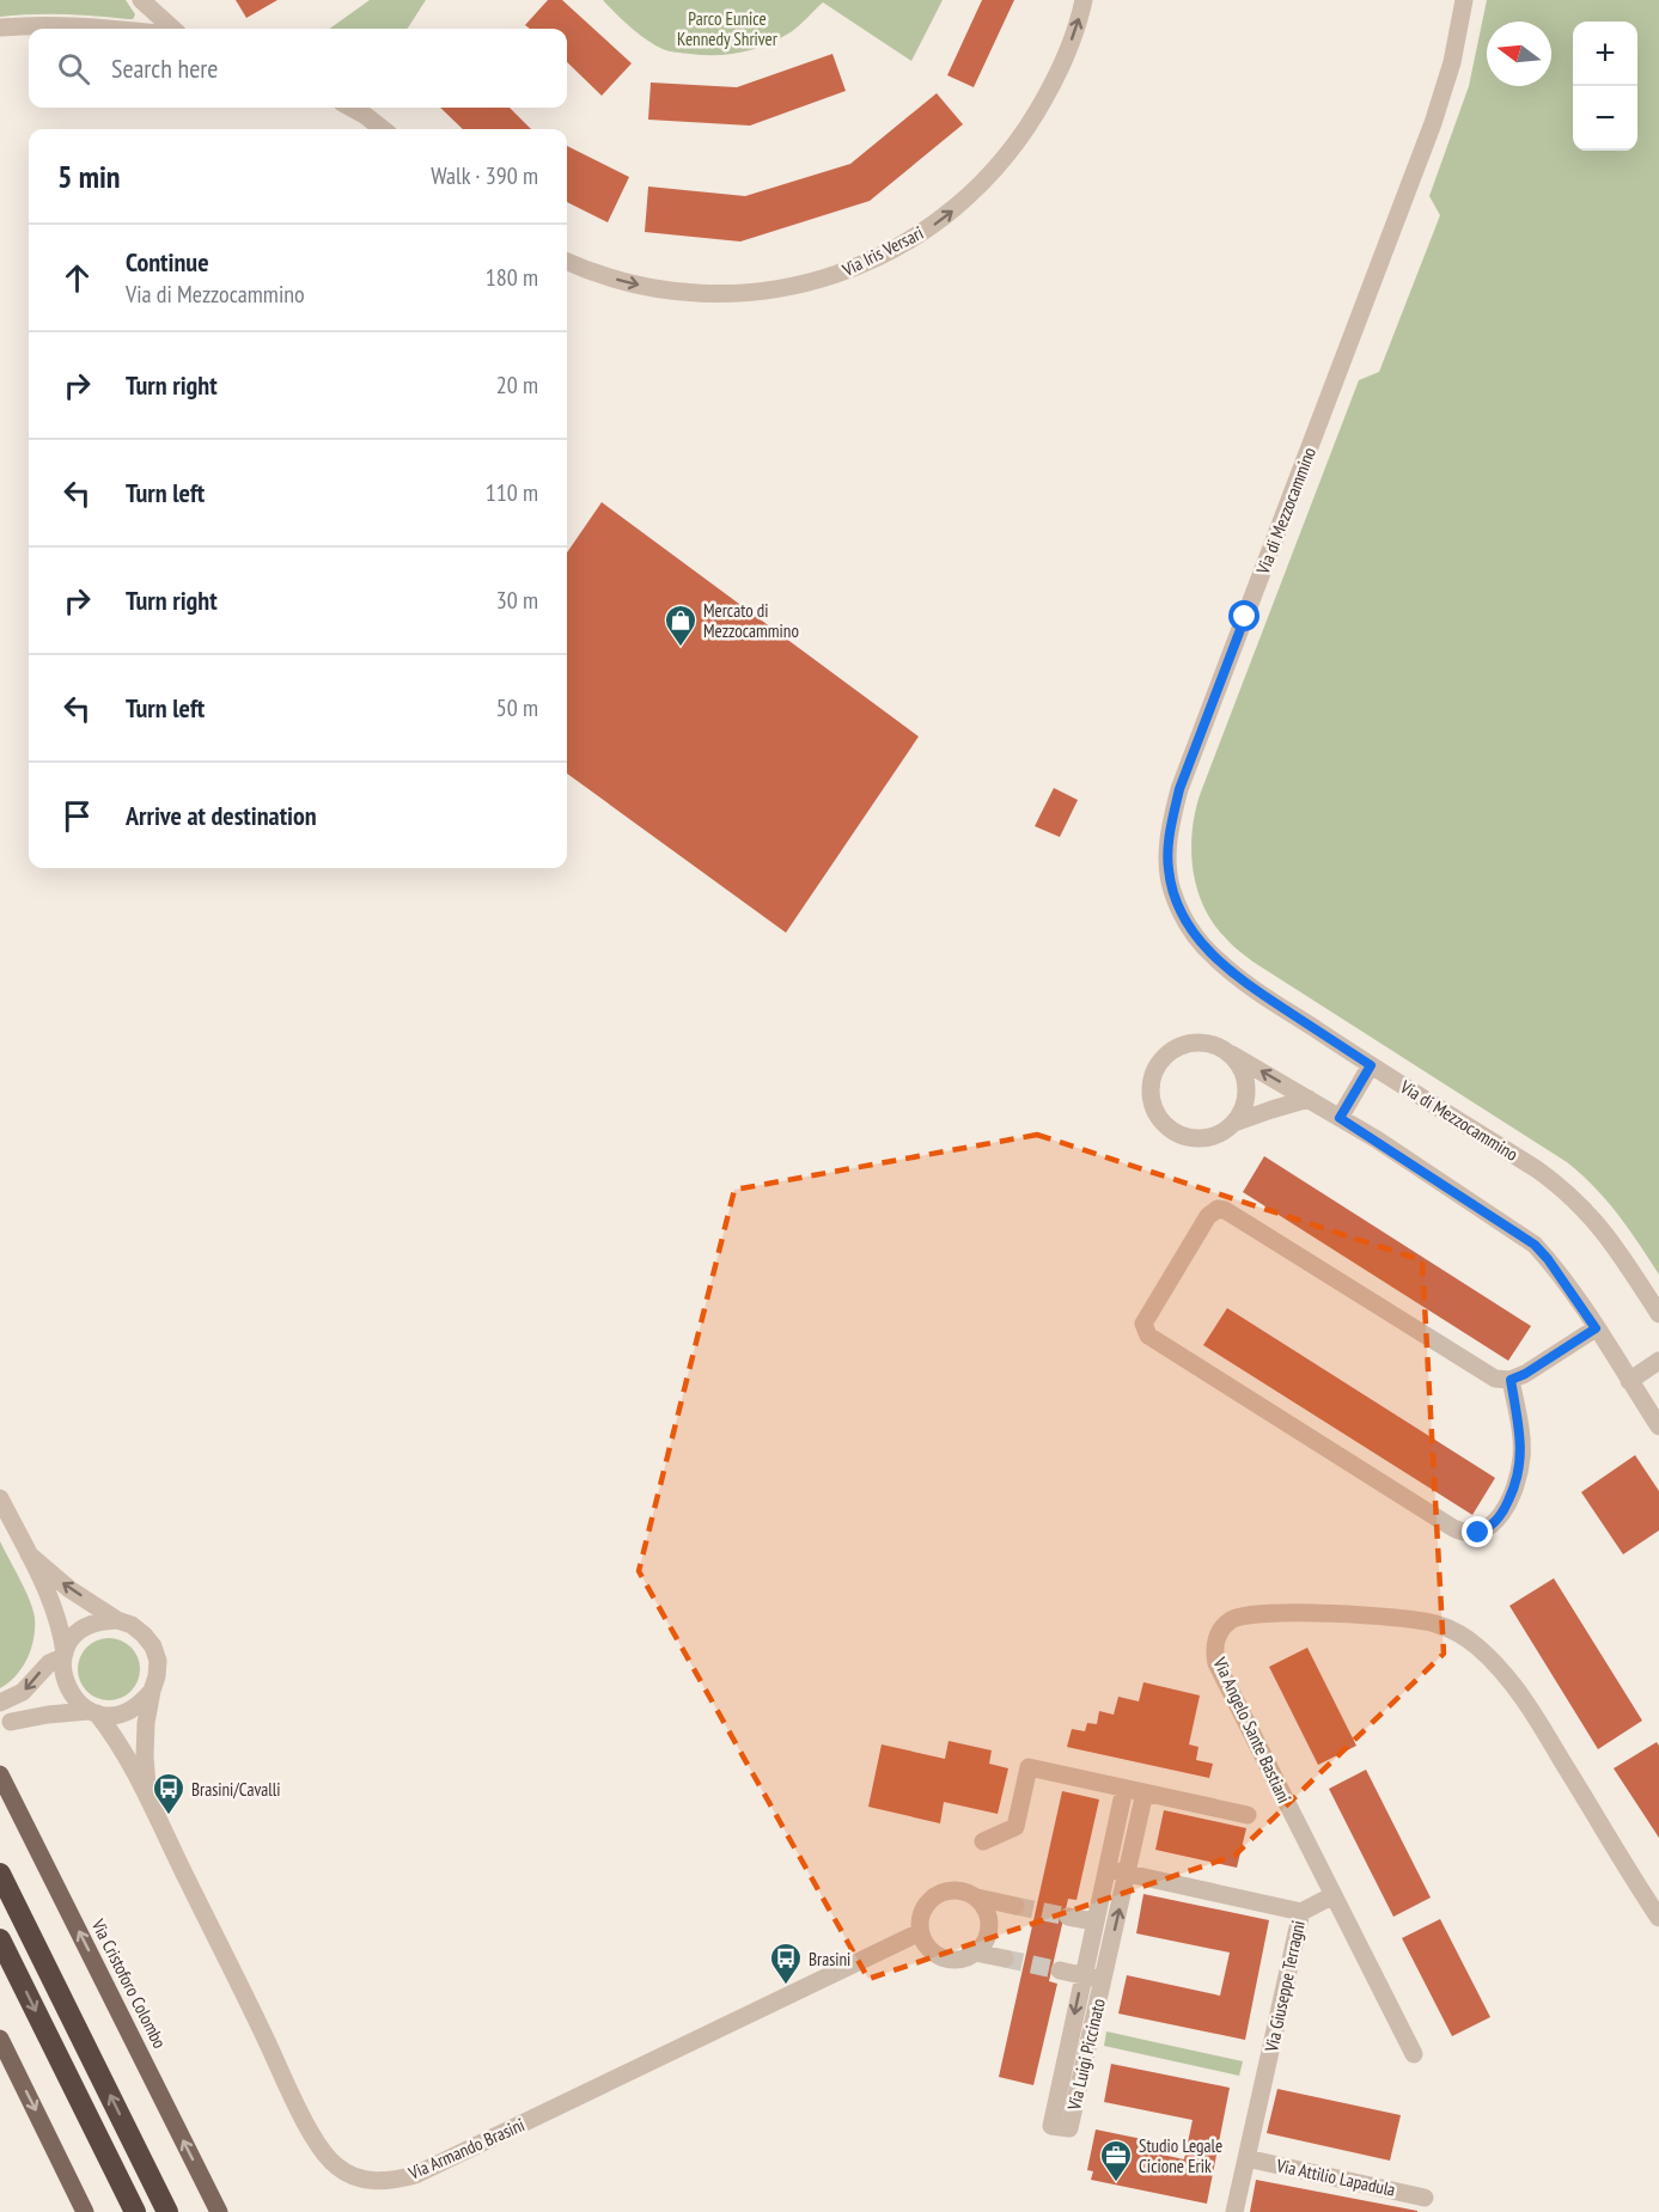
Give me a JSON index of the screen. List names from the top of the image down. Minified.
{"streets":{"main road":["Via Cristoforo Colombo"],"street":["Via Iris Versari","Via di Mezzocammino","Via Angelo Sante Bastiani","Via Giuseppe Terragni","Via Luigi Piccinato","Via Armando Brasini","Via Attilio Lapadula"]},"crossings":[["Via Giuseppe Terragni","Via Luigi Piccinato"],["Via Giuseppe Terragni","Via Attilio Lapadula"]],"one_way":["Via Iris Versari"],"parks":["Parco Eunice Kennedy Shriver"],"places":{"shop":["Mercato di Mezzocammino"],"bus stop":["Brasini/Cavalli","Brasini"],"office":["Studio Legale Cicione Erik"]},"north":"left","page":{"map_buttons":["+","−"],"search":"Search here","heading":["5 min","Walk · 390 m"],"list":[["Continue","Via di Mezzocammino","180 m"],["Turn right","20 m"],["Turn left","110 m"],["Turn right","30 m"],["Turn left","50 m"],"Arrive at destination"]}}
